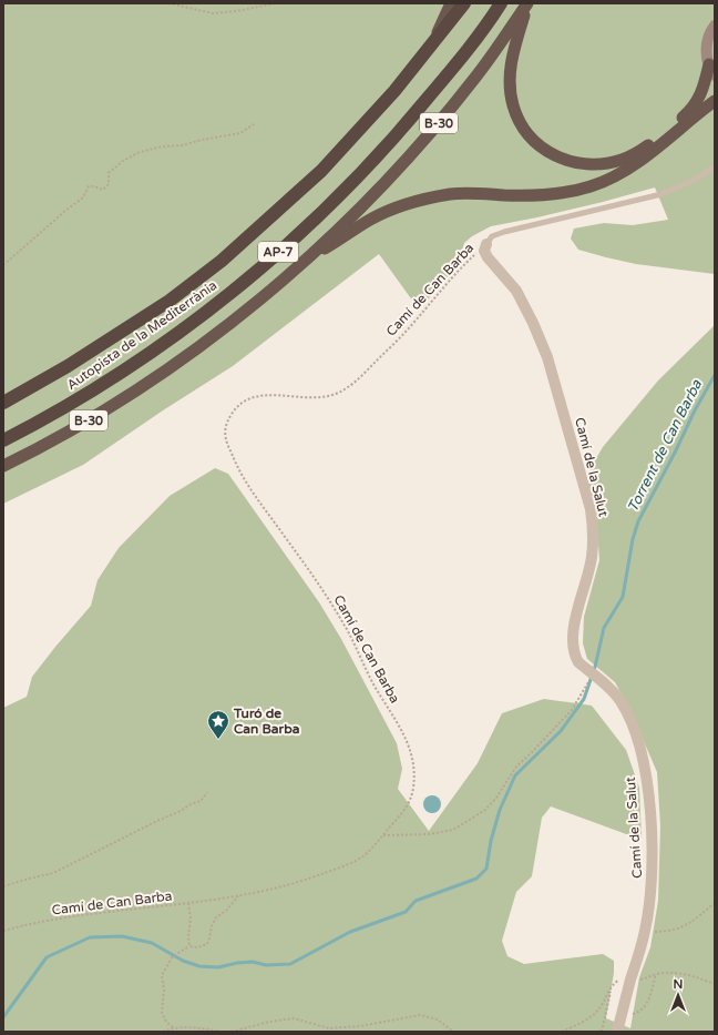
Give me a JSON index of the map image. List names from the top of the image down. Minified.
{"streets":{"highway":["B-30","AP-7","Autopista de la Mediterrània"],"street":["Camí de la Salut"],"path":["Camí de Can Barba"]},"crossings":[["Camí de Can Barba","Camí de la Salut"]],"water":["Torrent de Can Barba"],"places":{"place":["Turó de Can Barba"]},"north":"top"}
